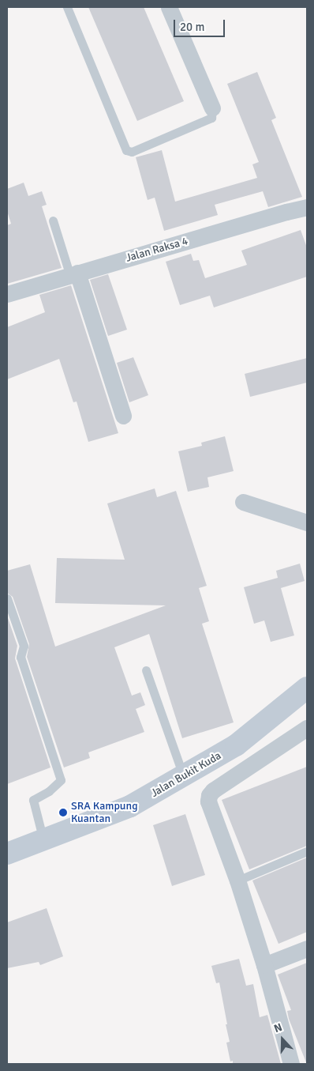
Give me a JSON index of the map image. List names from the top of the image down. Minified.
{"streets":{"street":["Jalan Raksa 4","Jalan Bukit Kuda"]},"places":["SRA Kampung Kuantan"],"scale_bar":"20 m","north":"top"}
